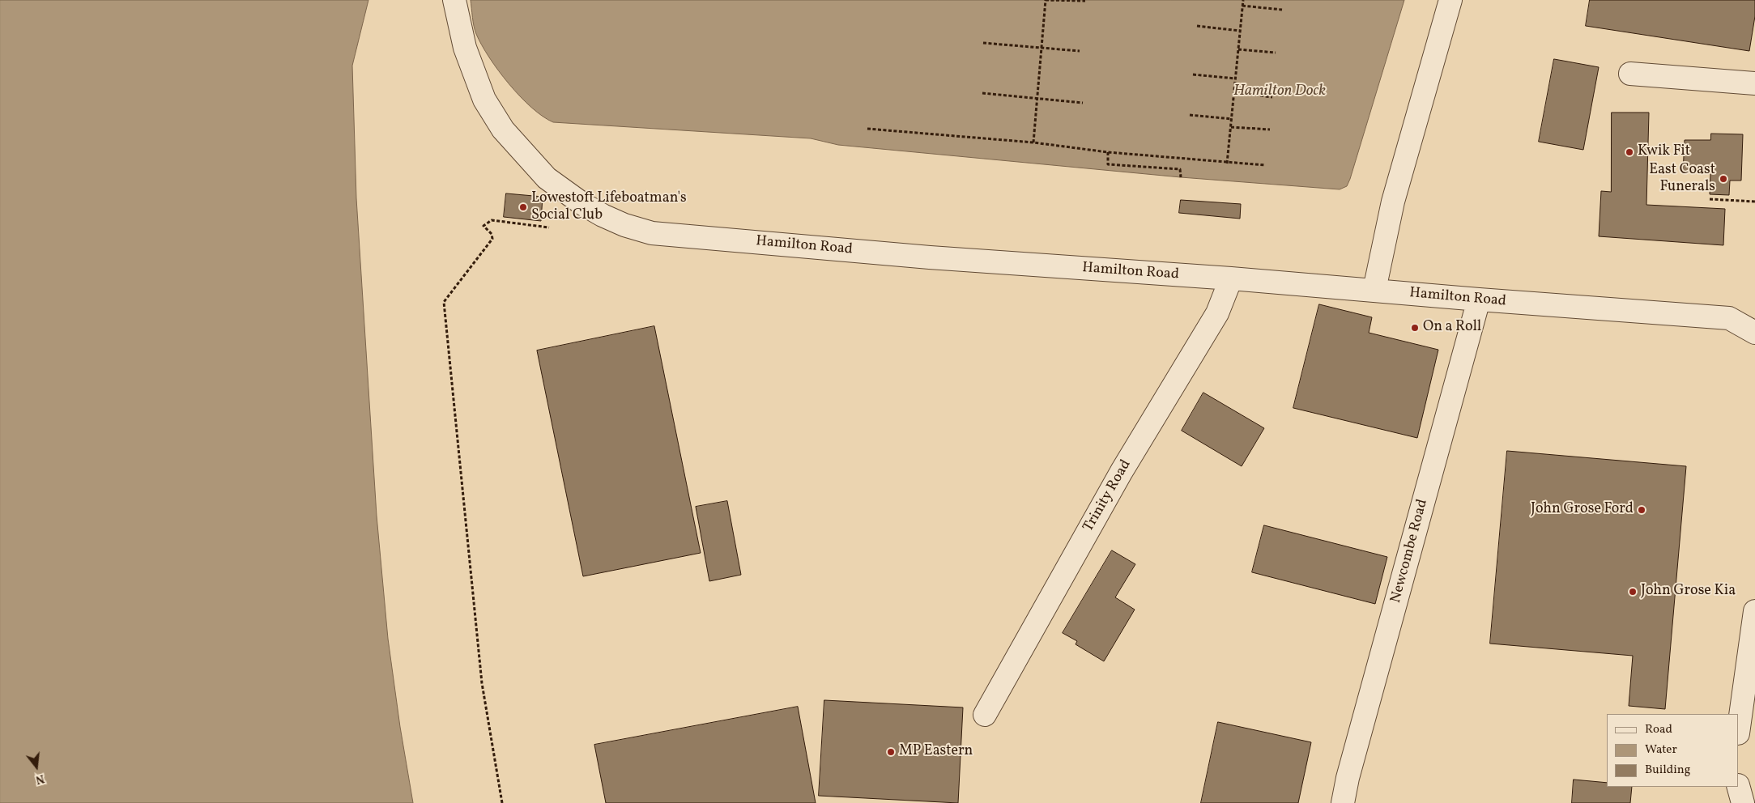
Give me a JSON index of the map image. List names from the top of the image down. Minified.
{"streets":{"street":["Hamilton Road","Trinity Road","Newcombe Road"]},"crossings":[["Hamilton Road","Trinity Road"],["Hamilton Road","Newcombe Road"]],"water":["Hamilton Dock"],"places":["Kwik Fit","East Coast Funerals","Lowestoft Lifeboatman's Social Club","On a Roll","John Grose Ford","John Grose Kia","MP Eastern"],"legend":["Road","Water","Building"],"north":"bottom"}
